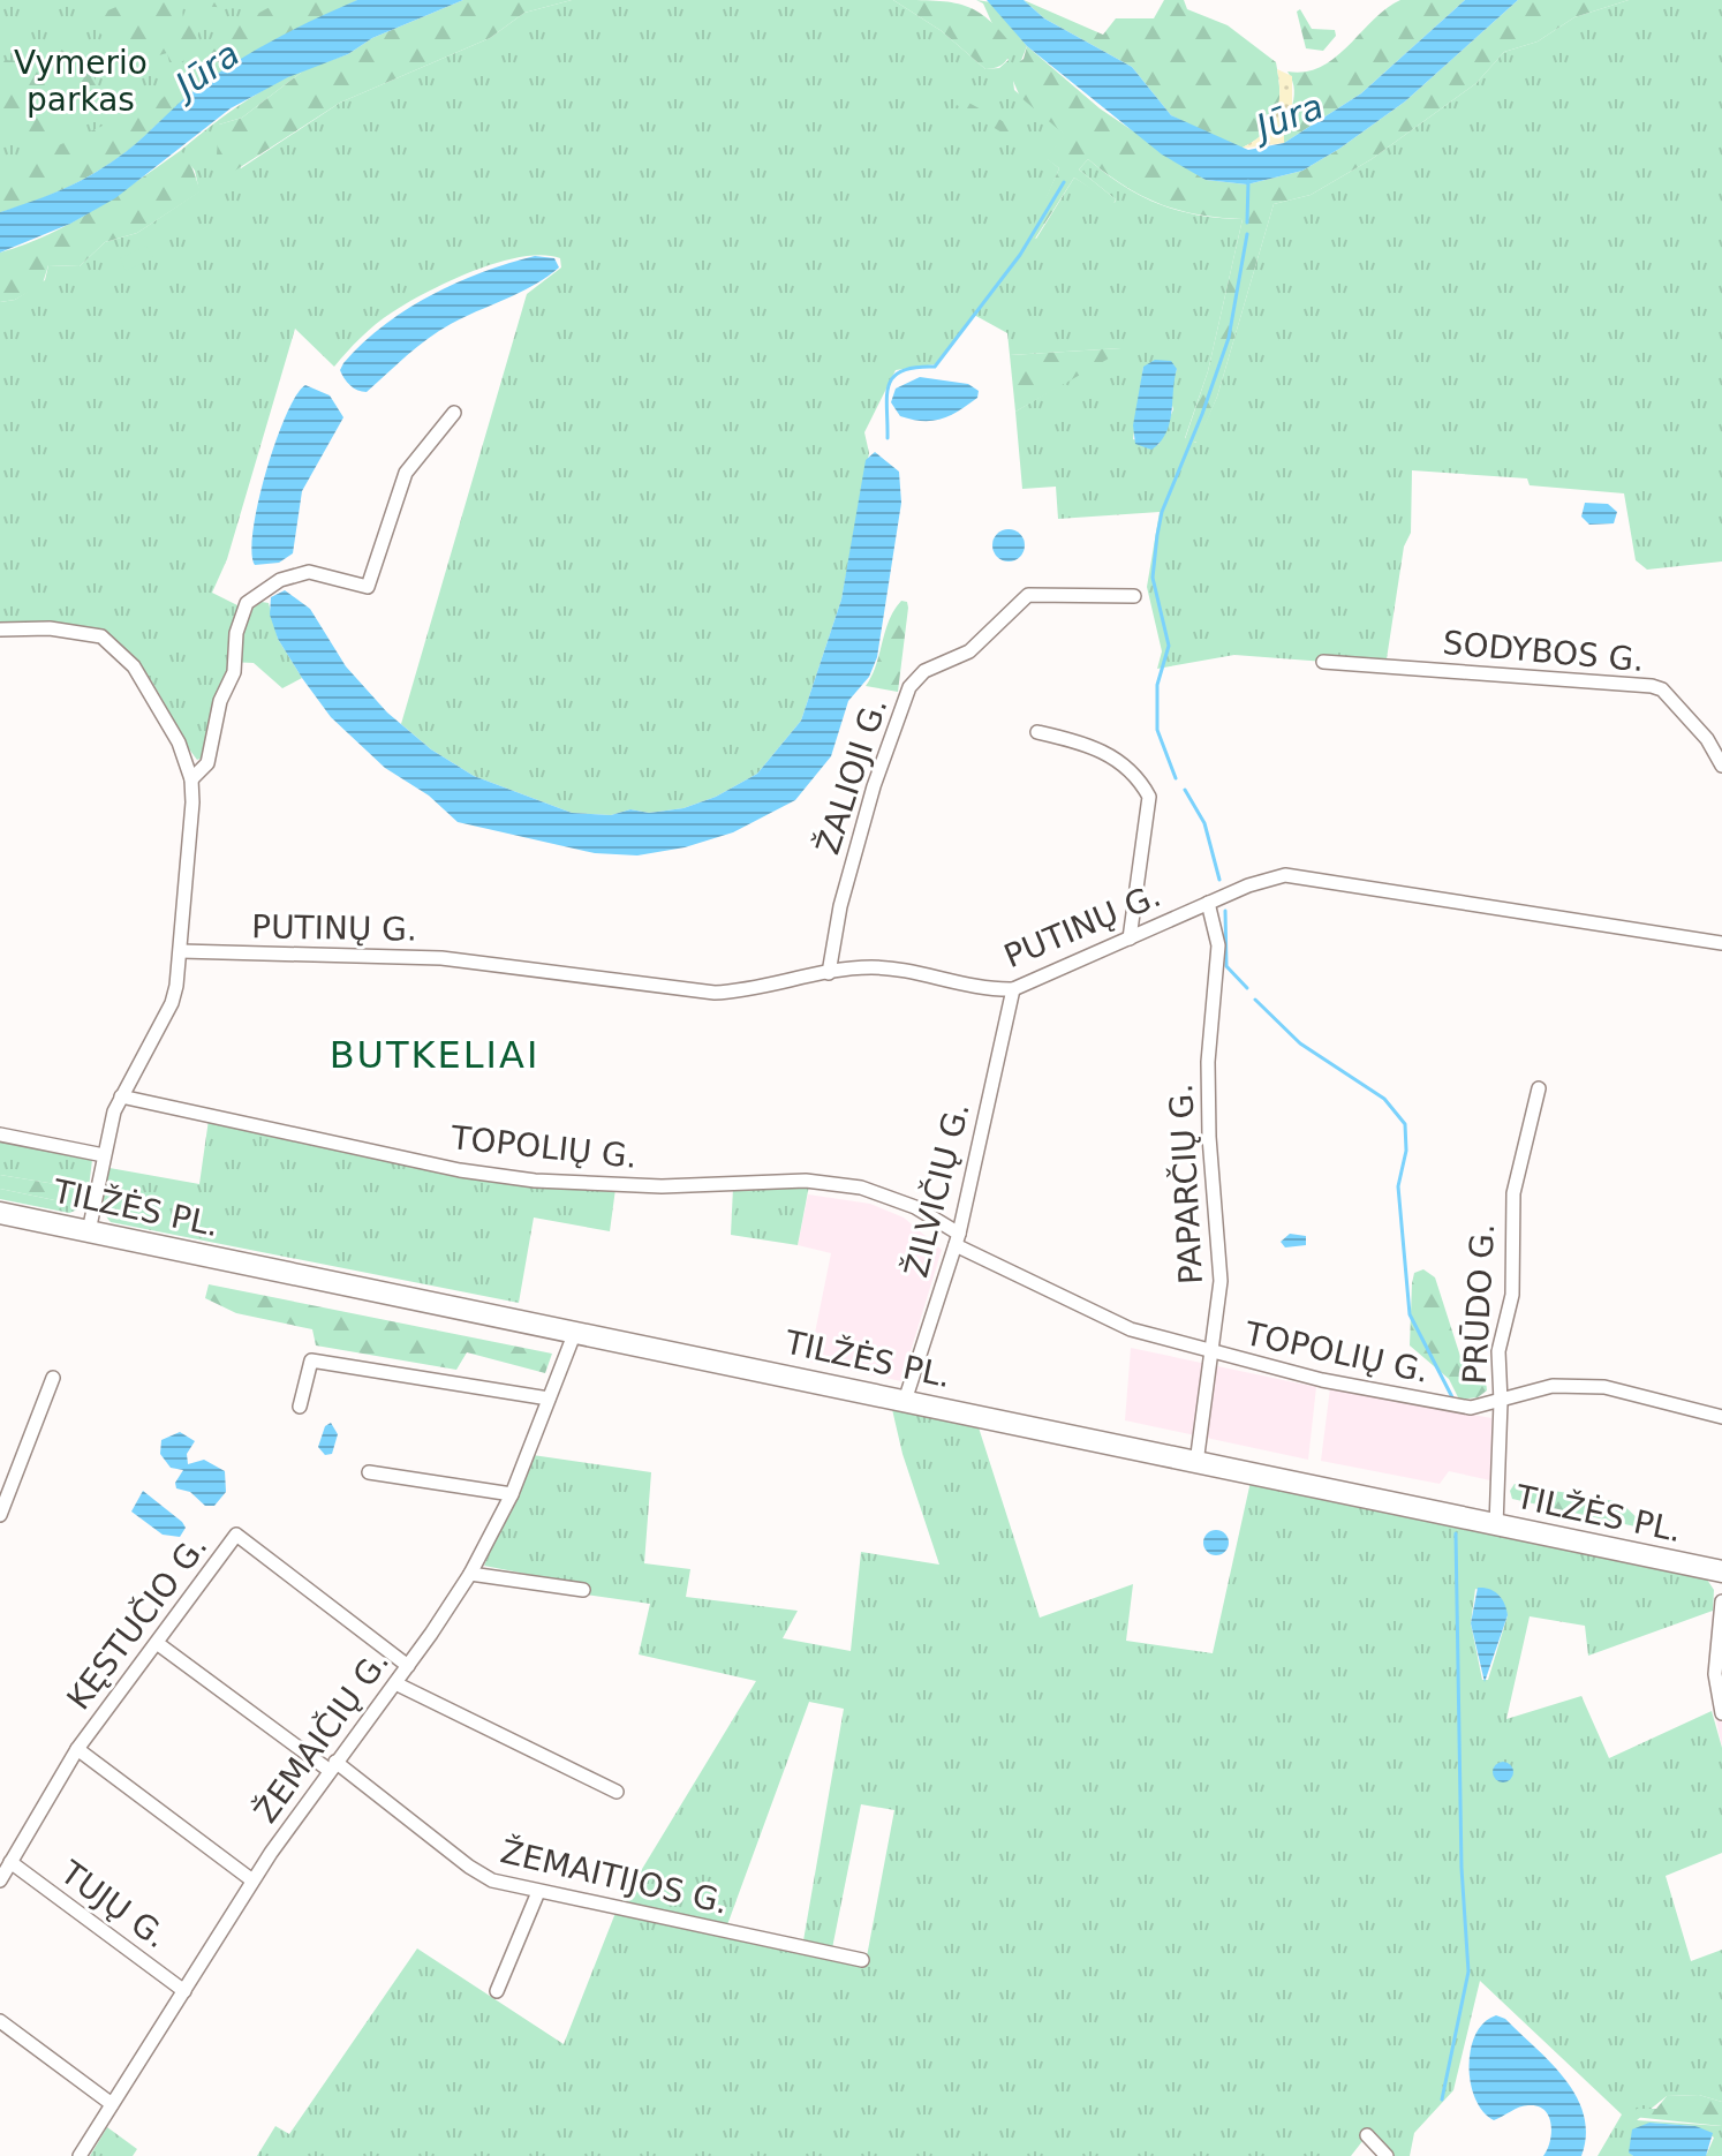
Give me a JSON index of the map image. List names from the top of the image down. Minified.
{"streets":{"highway":["TILŽĖS PL."],"street":["SODYBOS G.","ŽALIOJI G.","PUTINŲ G.","TOPOLIŲ G.","PAPARČIŲ G.","ŽILVIČIŲ G.","PRŪDO G.","KĘSTUČIO G.","ŽEMAIČIŲ G.","ŽEMAITIJOS G.","TUJŲ G."]},"crossings":[["ŽALIOJI G.","PUTINŲ G."],["PUTINŲ G.","PAPARČIŲ G."],["PUTINŲ G.","ŽILVIČIŲ G."],["TOPOLIŲ G.","PAPARČIŲ G."],["TOPOLIŲ G.","ŽILVIČIŲ G."],["TOPOLIŲ G.","PRŪDO G."],["PAPARČIŲ G.","TILŽĖS PL."],["ŽILVIČIŲ G.","TILŽĖS PL."],["TILŽĖS PL.","PRŪDO G."],["TILŽĖS PL.","ŽEMAIČIŲ G."],["KĘSTUČIO G.","ŽEMAIČIŲ G."],["KĘSTUČIO G.","ŽEMAITIJOS G."],["KĘSTUČIO G.","TUJŲ G."],["ŽEMAIČIŲ G.","ŽEMAITIJOS G."],["ŽEMAIČIŲ G.","TUJŲ G."]],"districts":["BUTKELIAI"],"water":["Jūra"],"parks":["Vymerio parkas"]}
